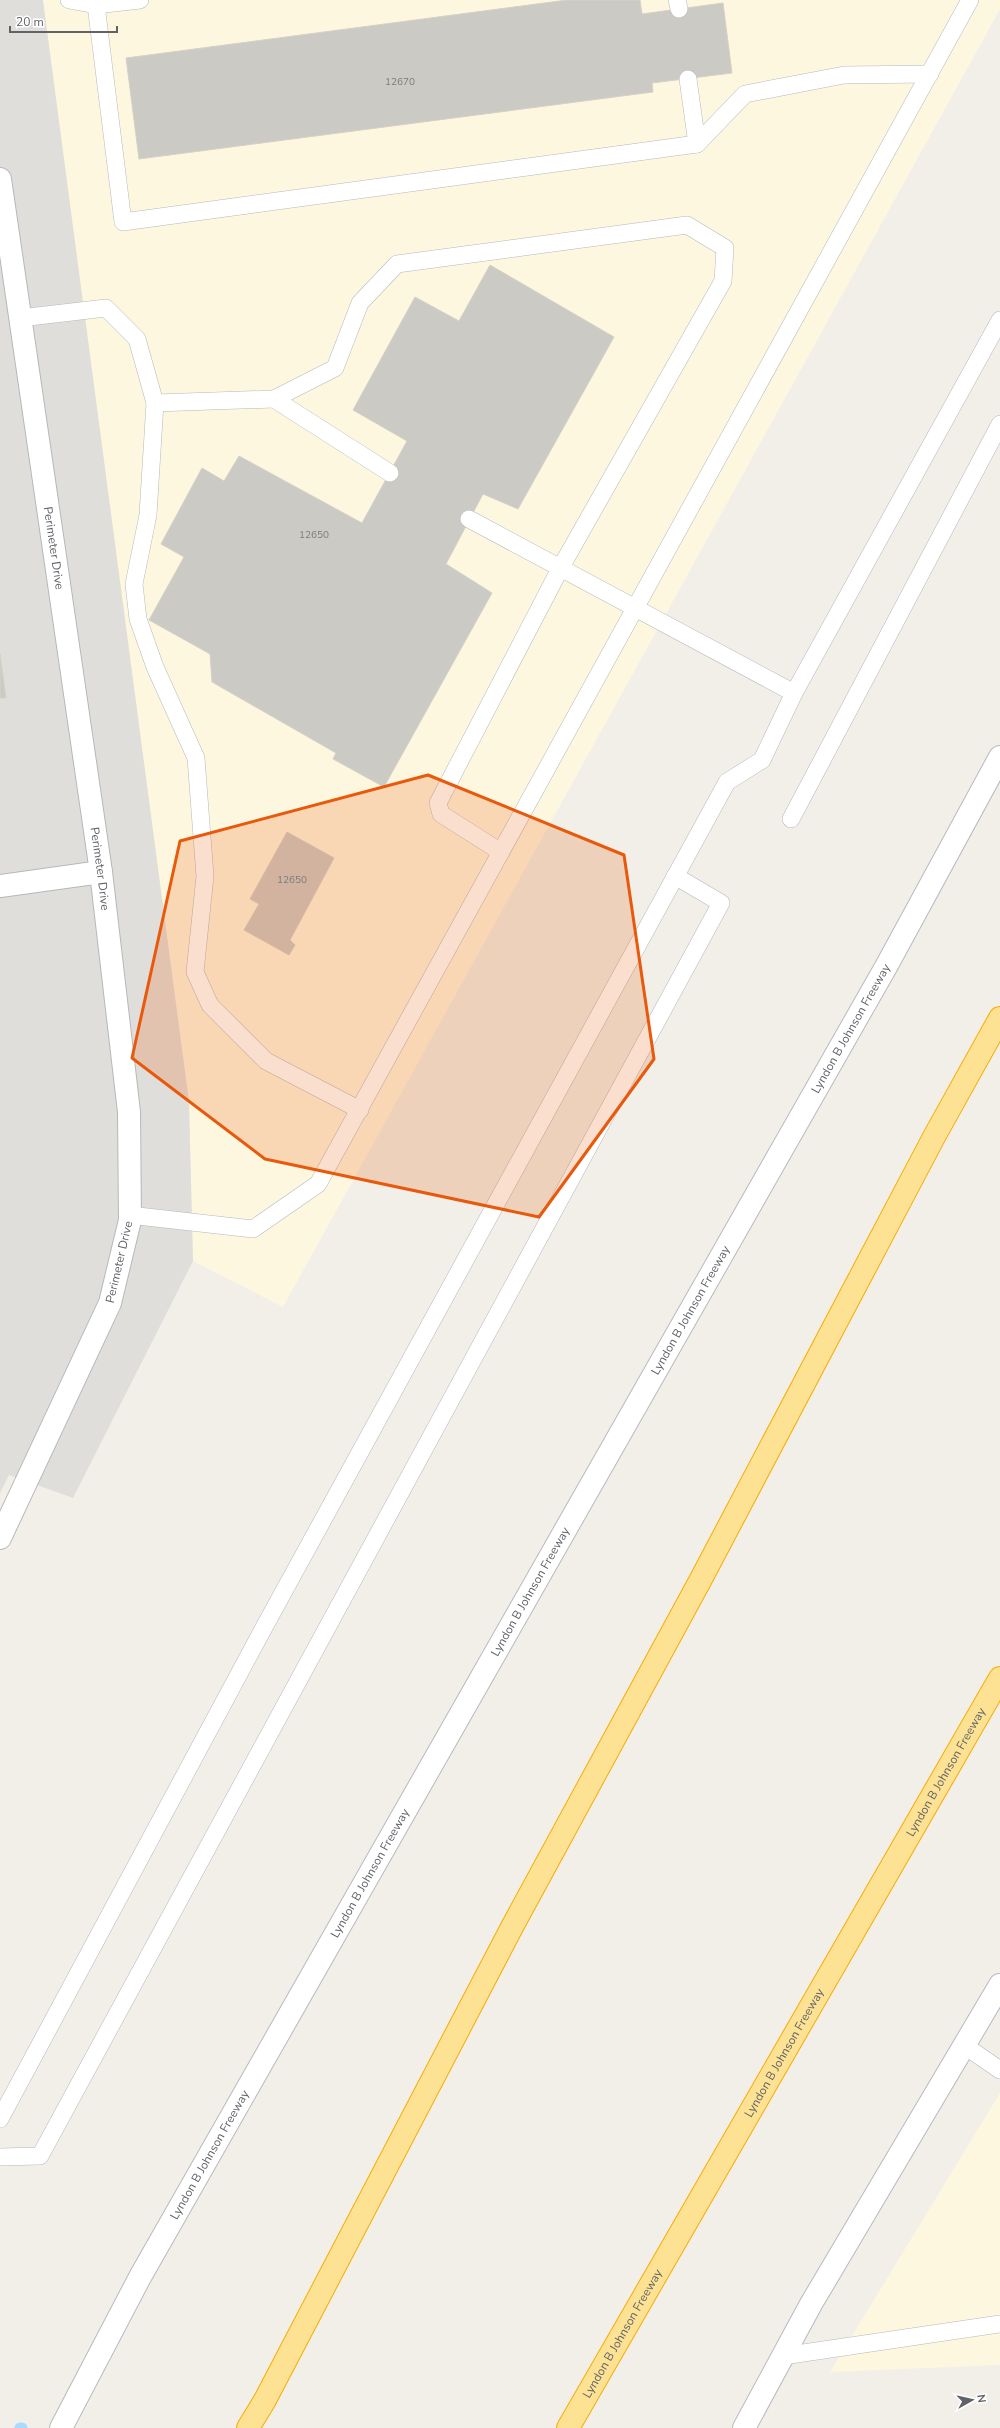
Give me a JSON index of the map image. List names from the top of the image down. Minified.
{"streets":{"highway":["Lyndon B Johnson Freeway"],"main road":["Perimeter Drive"]},"house_numbers":["12670","12650","12650"],"scale_bar":"20 m","north":"right"}
